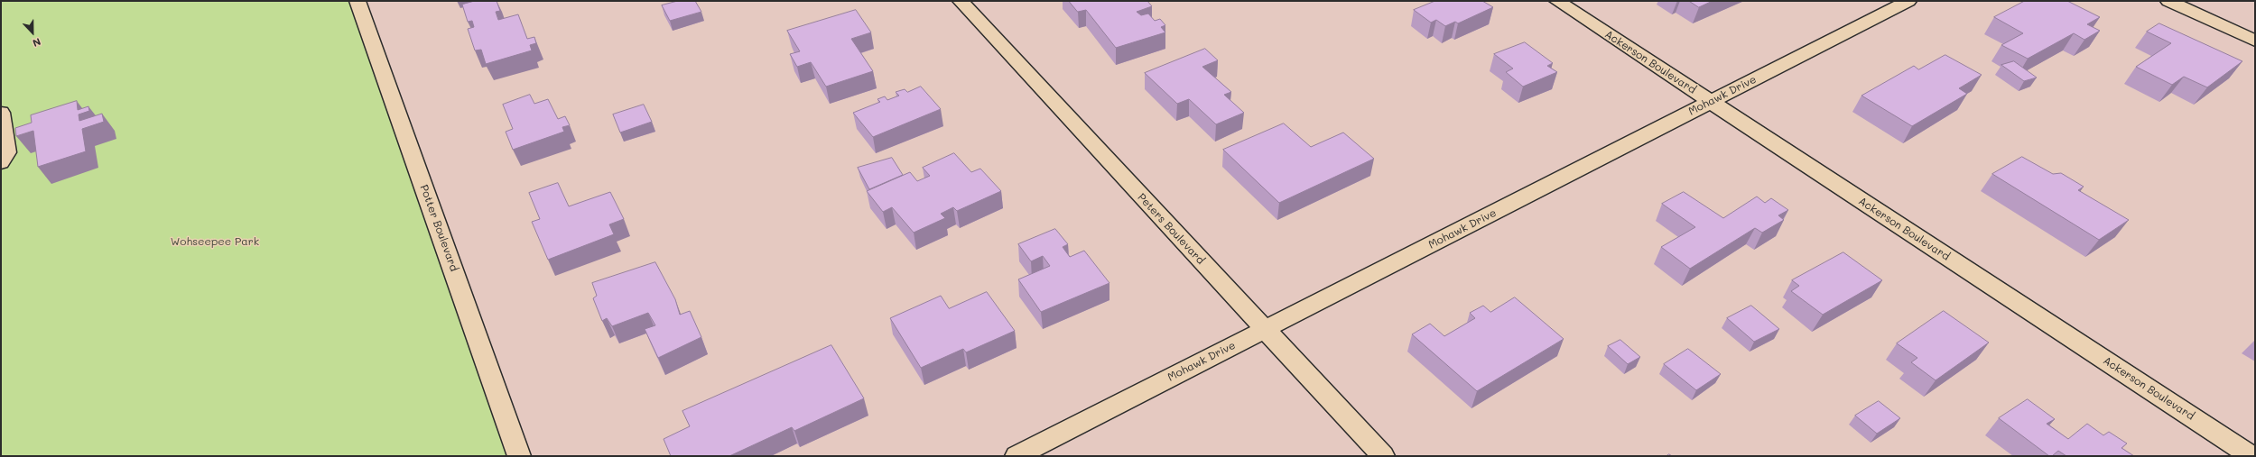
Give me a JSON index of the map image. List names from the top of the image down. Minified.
{"streets":{"street":["Ackerson Boulevard","Mohawk Drive","Potter Boulevard","Peters Boulevard"]},"crossings":[["Ackerson Boulevard","Mohawk Drive"],["Mohawk Drive","Peters Boulevard"]],"parks":["Wohseepee Park"],"north":"bottom"}
